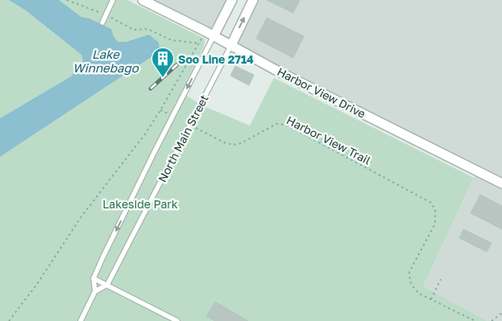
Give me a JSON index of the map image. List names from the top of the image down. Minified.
{"streets":{"street":["Harbor View Drive","North Main Street"],"path":["Harbor View Trail"]},"crossings":[["Harbor View Drive","North Main Street"],["North Main Street","Harbor View Trail"]],"water":["Lake Winnebago"],"parks":["Lakeside Park"],"places":{"building":["Soo Line 2714"]}}
